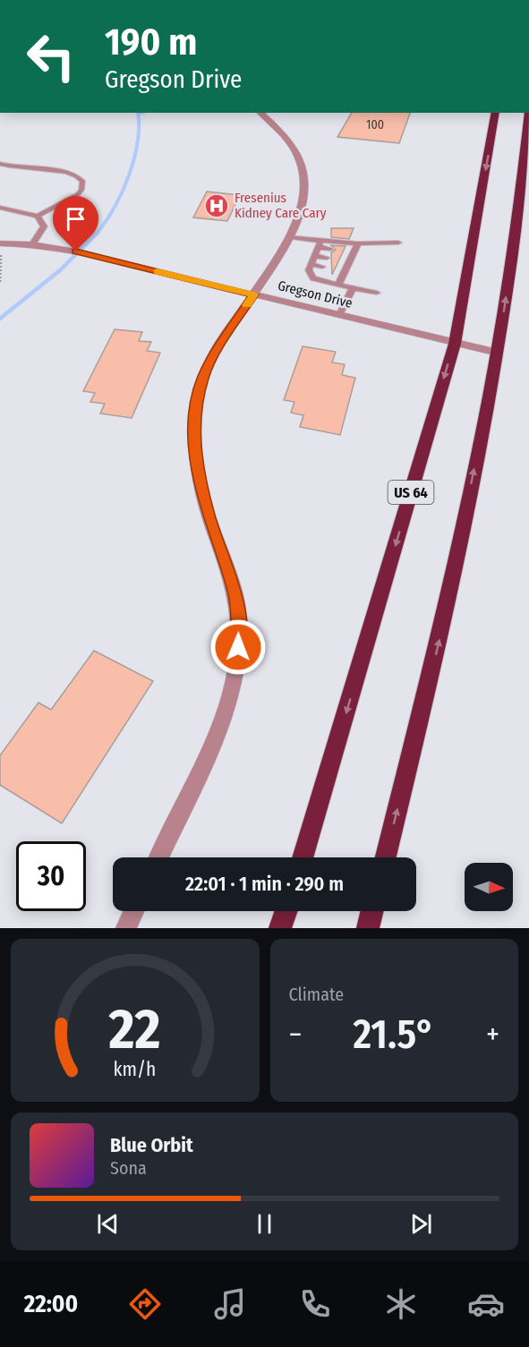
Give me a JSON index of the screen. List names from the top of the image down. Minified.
{"streets":{"highway":["US 64"],"street":["Gregson Drive"]},"crossings":[["Gregson Drive","US 64"]],"places":{"hospital":["Fresenius Kidney Care Cary"]},"house_numbers":["100"],"north":"right","page":{"turn":["190 m","Gregson Drive"],"limit":"30","trip":"22:01 · 1 min · 290 m","tile":"Climate","heat":["−","21.5°","+"],"song":["Blue Orbit","Sona"],"tabs":"22:00","gauge":["22","km/h"]}}
